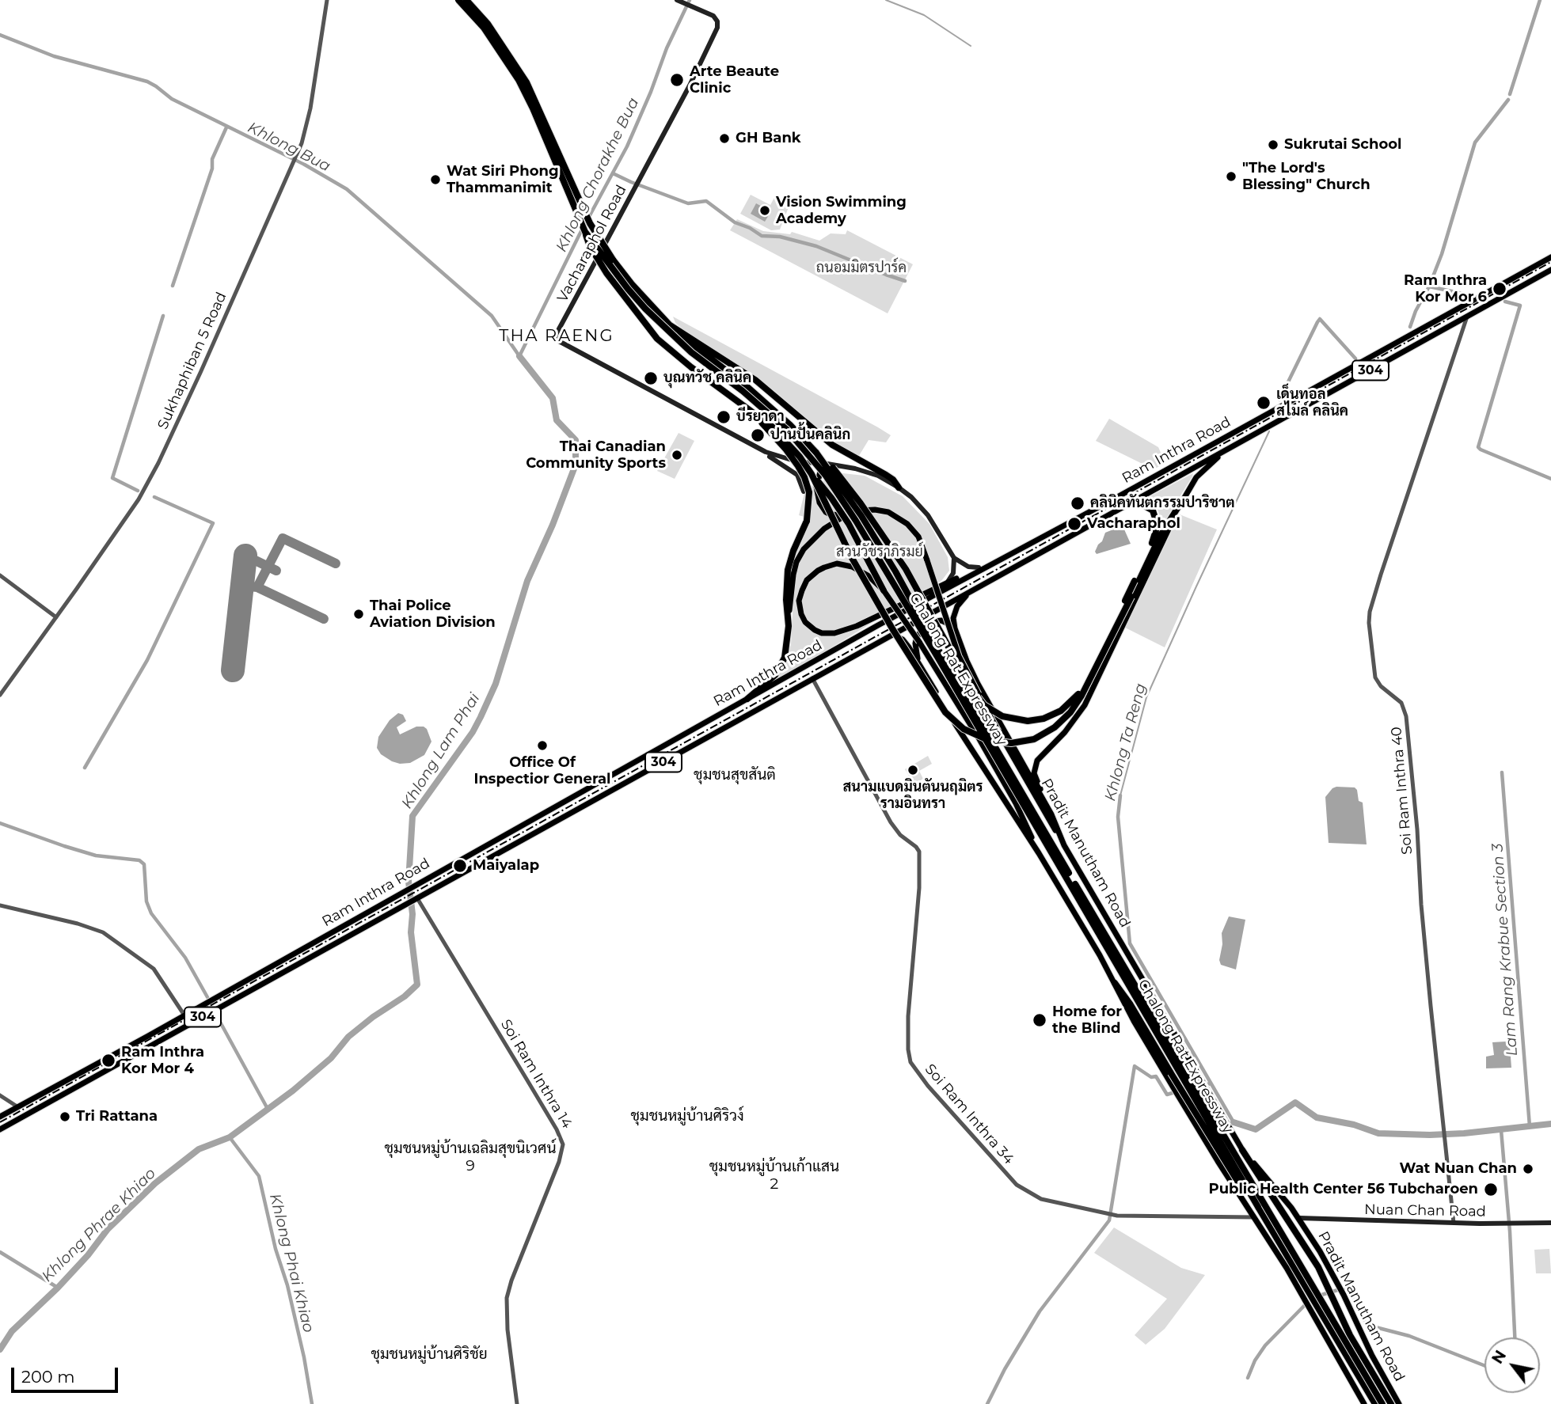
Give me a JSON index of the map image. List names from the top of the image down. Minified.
{"streets":{"highway":["Chalong Rat Expressway"],"main road":["Vacharaphol Road","304","Ram Inthra Road","Pradit Manutham Road","Nuan Chan Road"],"street":["Sukhaphiban 5 Road","Soi Ram Inthra 40","Soi Ram Inthra 14","Soi Ram Inthra 34"]},"crossings":[["Ram Inthra Road","Soi Ram Inthra 40"],["Ram Inthra Road","Soi Ram Inthra 14"],["Ram Inthra Road","Soi Ram Inthra 34"],["Soi Ram Inthra 40","Nuan Chan Road"],["Pradit Manutham Road","Nuan Chan Road"]],"districts":["THA RAENG","ชุมชนสุขสันติ","ชุมชนหมู่บ้านศิริวง์","ชุมชนหมู่บ้านเฉลิมสุขนิเวศน์ 9","ชุมชนหมู่บ้านเก้าแสน 2","ชุมชนหมู่บ้านศิริชัย"],"water":["Khlong Bua","Khlong Chorakhe Bua","Khlong Ta Reng","Khlong Lam Phai","Lam Rang Krabue Section 3","Khlong Phrae Khiao","Khlong Phai Khiao"],"parks":["ถนอมมิตรปาร์ค","สวนวัชราภิรมย์"],"places":["Arte Beaute Clinic","GH Bank","Sukrutai School","\"The Lord's Blessing\" Church","Wat Siri Phong Thammanimit","Vision Swimming Academy","Ram Inthra Kor Mor 6","บุณทวัช คลินิค","เด็นทอล สไมล์ คลินิค","บีรยาดา","ปานปั้นคลินิก","Thai Canadian Community Sports","คลินิคทันตกรรมปาริชาต","Vacharaphol","Thai Police Aviation Division","Office Of Inspectior General","สนามแบดมินตันนฤมิตร รามอินทรา","Maiyalap","Home for the Blind","Ram Inthra Kor Mor 4","Tri Rattana","Wat Nuan Chan","Public Health Center 56 Tubcharoen"],"scale_bar":"200 m","north":"top left"}
